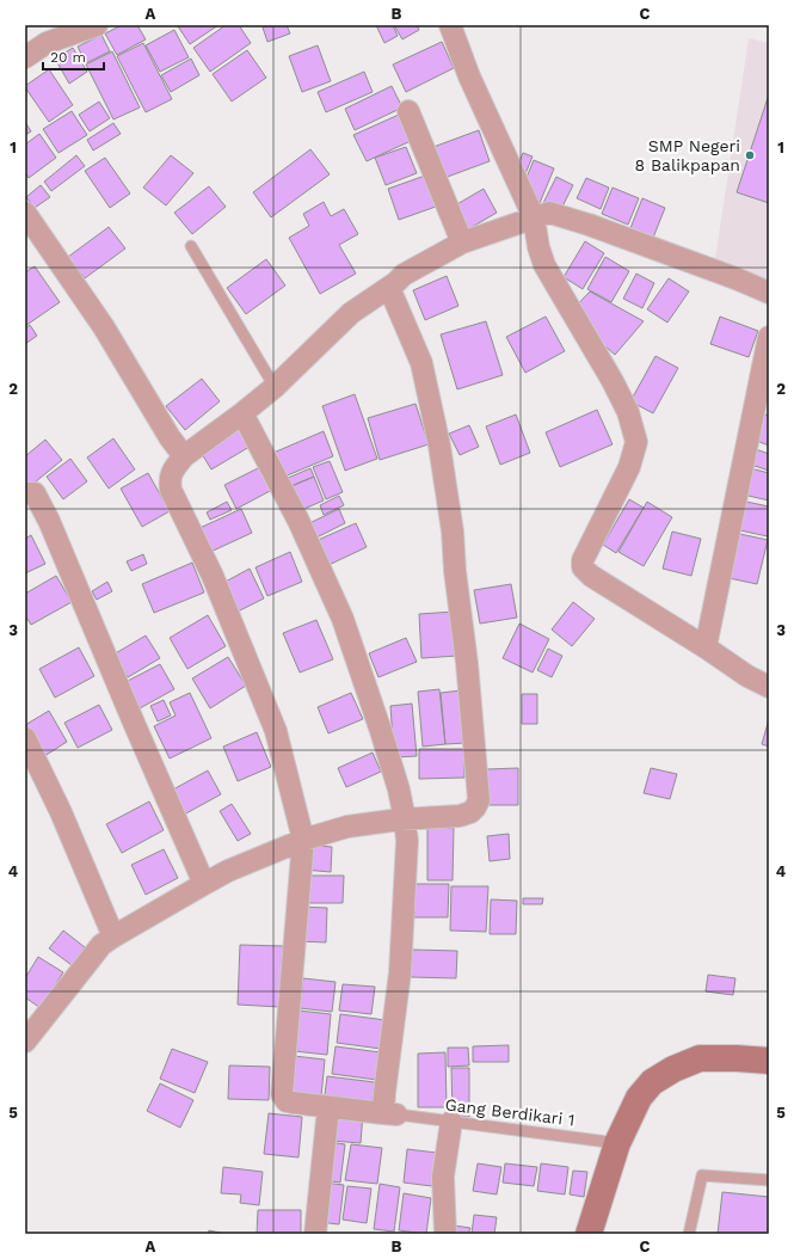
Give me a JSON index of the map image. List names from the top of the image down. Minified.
{"streets":{"lane":["Gang Berdikari 1"]},"places":["SMP Negeri 8 Balikpapan"],"scale_bar":"20 m","grid":{"columns":["A","B","C"],"rows":["1","2","3","4","5"]}}
